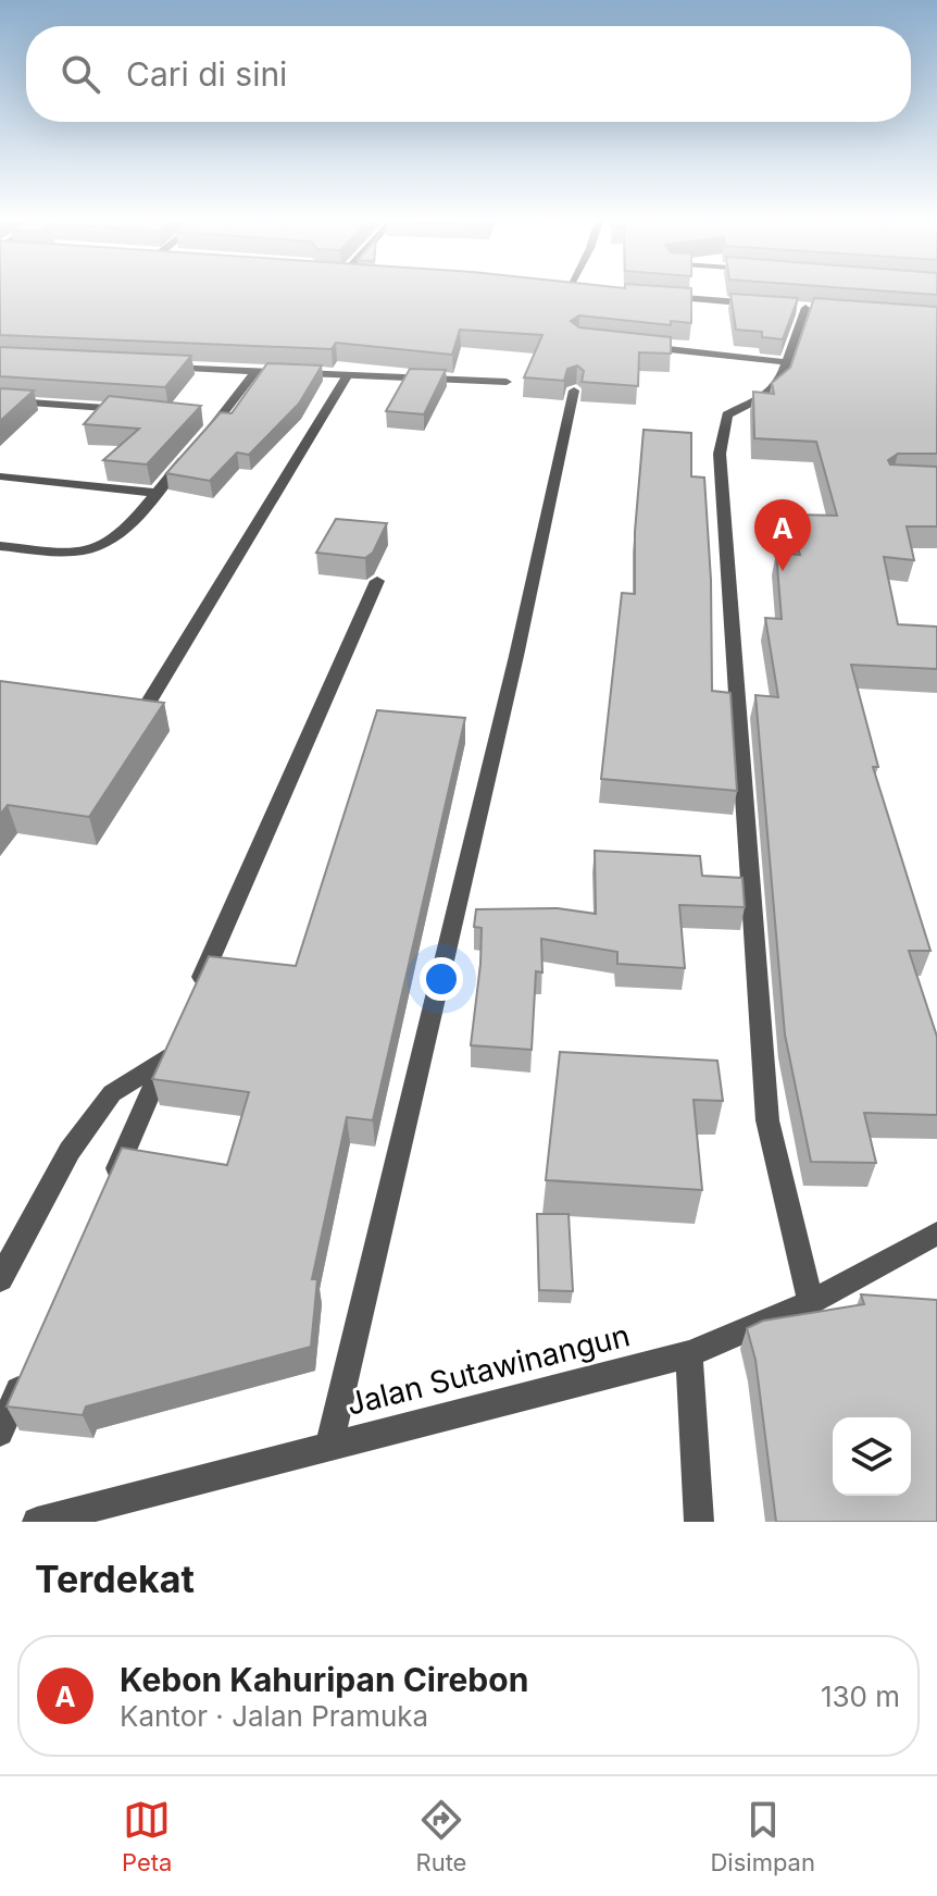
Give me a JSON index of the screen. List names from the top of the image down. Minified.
{"streets":{"street":["Jalan Sutawinangun"]},"page":{"search":"Cari di sini","pins":"A","heading":"Terdekat","list":[{"mark":"A","name":"Kebon Kahuripan Cirebon","note":"Kantor · Jalan Pramuka","value":"130 m"}],"nav":["Peta","Rute","Disimpan"]}}
